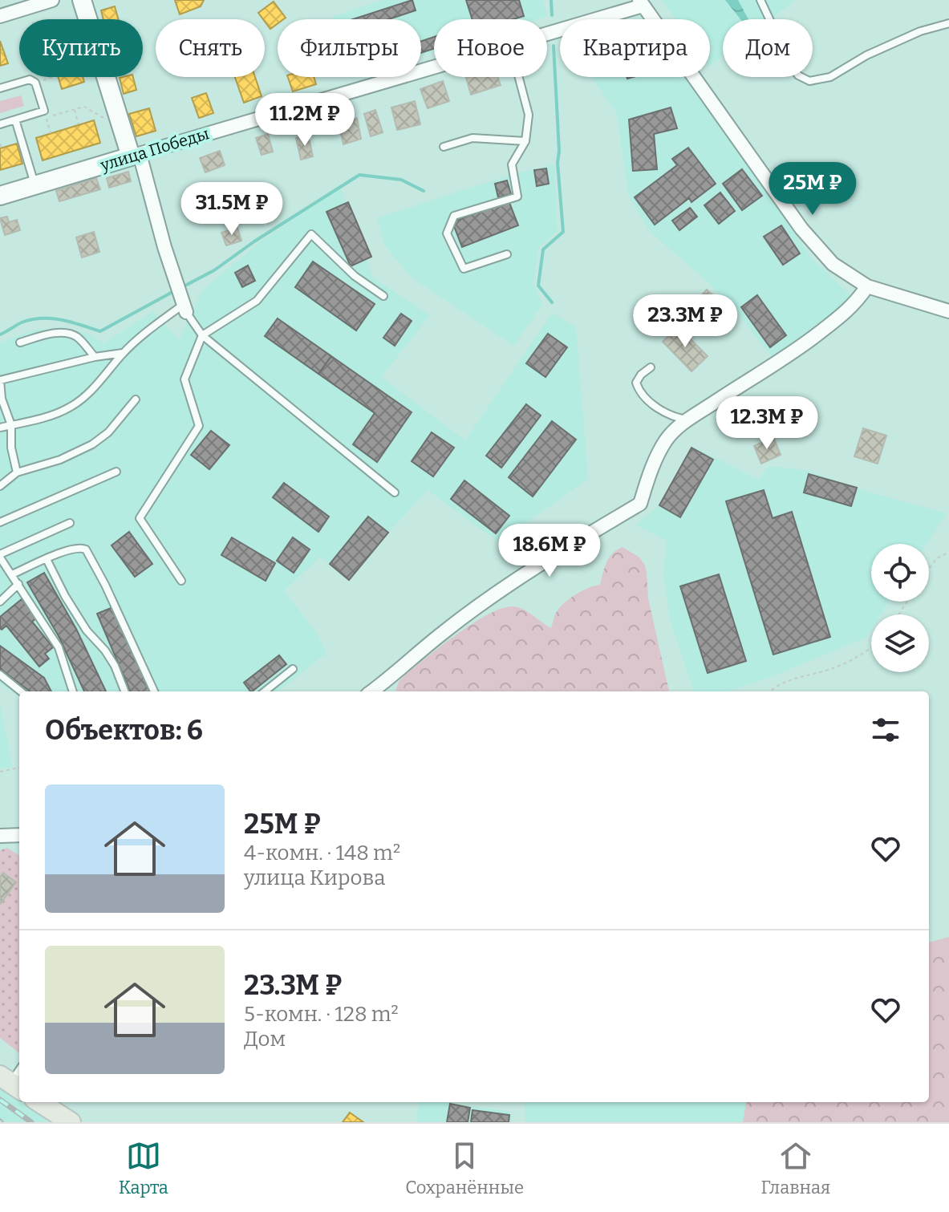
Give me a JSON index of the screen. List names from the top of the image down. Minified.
{"streets":{"street":["улица Победы"]},"page":{"chip":["Купить","Снять","Фильтры","Новое","Квартира","Дом"],"price":["11.2M ₽","25M ₽","31.5M ₽","23.3M ₽","12.3M ₽","18.6M ₽"],"heading":"Объектов: 6","list":[{"name":"25M ₽","note":"4-комн. · 148 m² · улица Кирова"},{"name":"23.3M ₽","note":"5-комн. · 128 m² · Дом"}],"tabs":["Карта","Сохранённые","Главная"]}}
